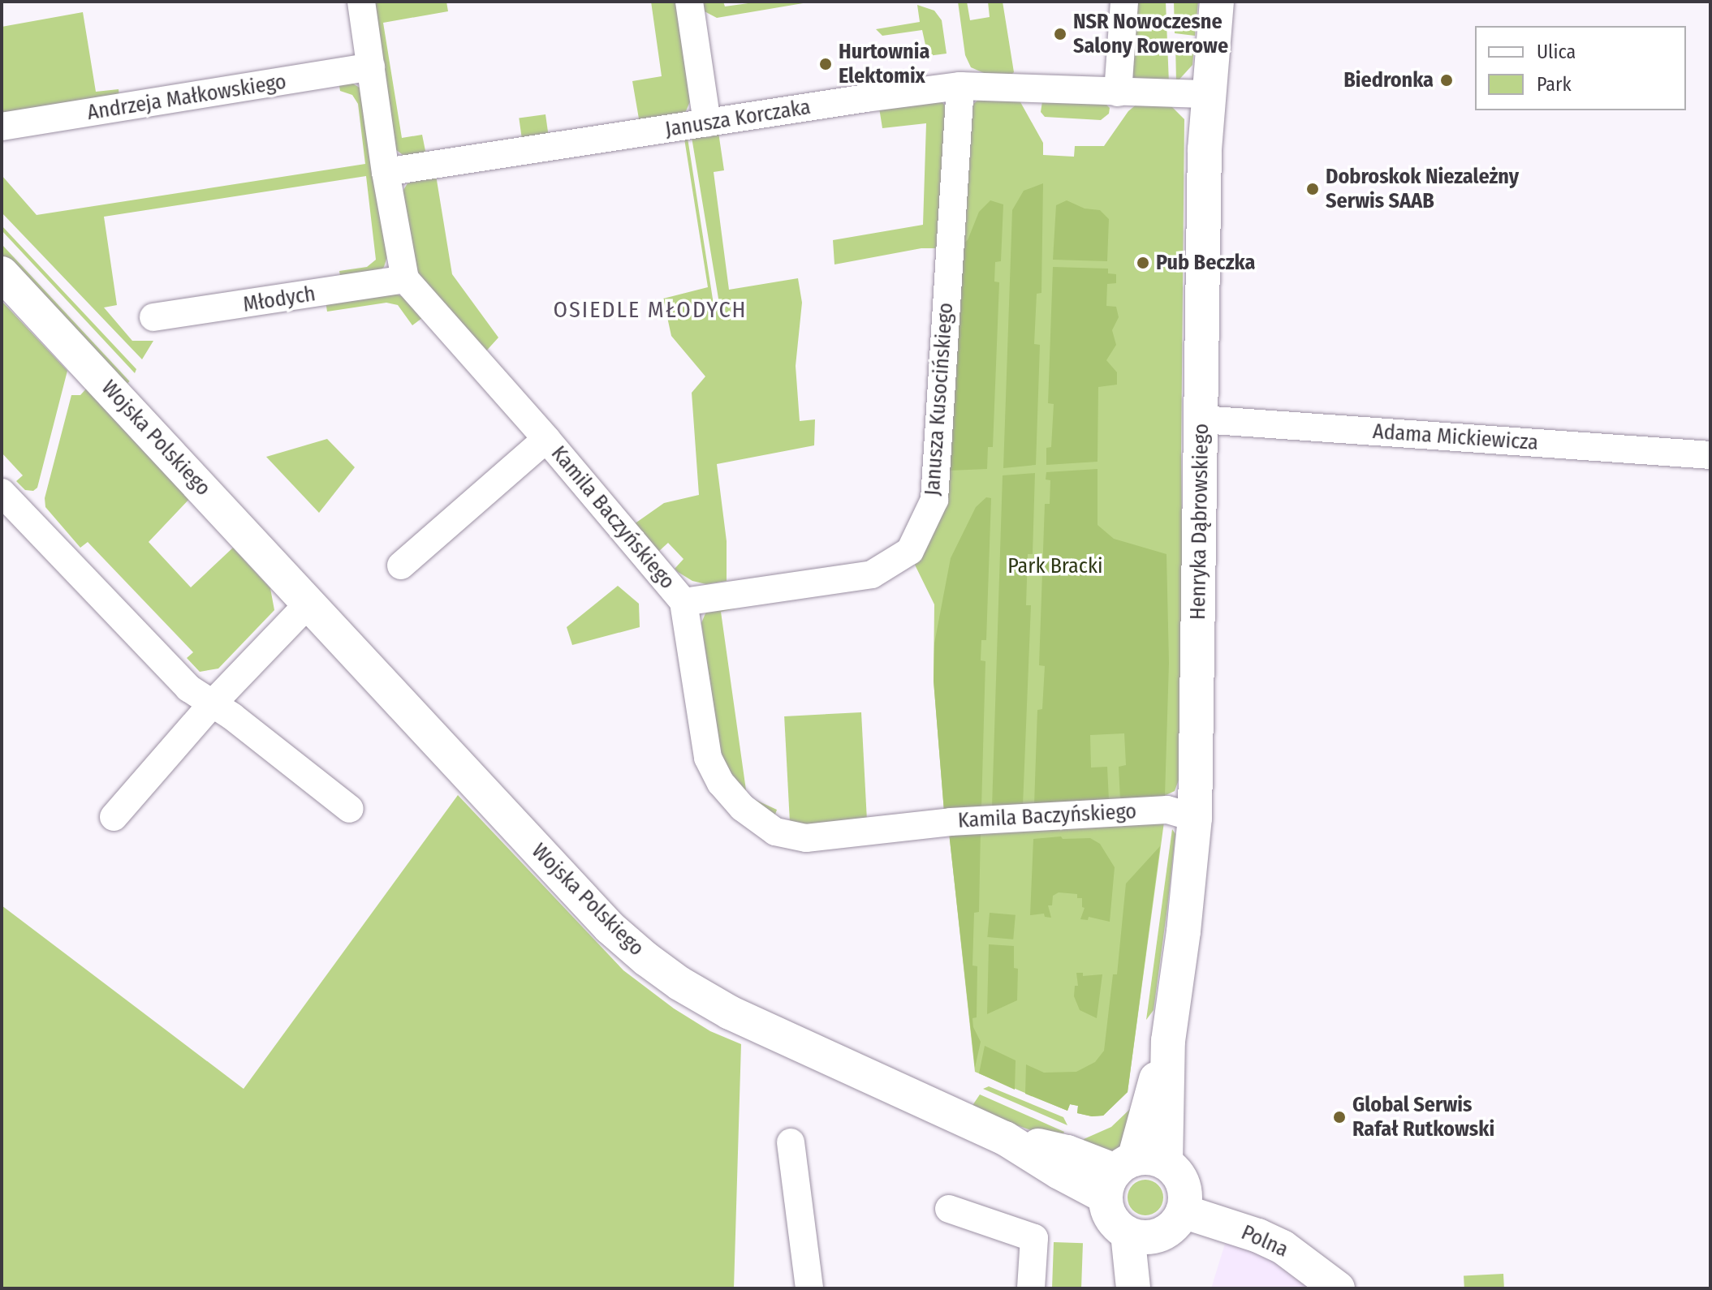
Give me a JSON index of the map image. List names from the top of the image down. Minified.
{"streets":{"street":["Andrzeja Małkowskiego","Janusza Korczaka","Młodych","Janusza Kusocińskiego","Adama Mickiewicza","Wojska Polskiego","Kamila Baczyńskiego","Henryka Dąbrowskiego","Polna"]},"crossings":[["Janusza Korczaka","Janusza Kusocińskiego"],["Janusza Korczaka","Henryka Dąbrowskiego"],["Młodych","Kamila Baczyńskiego"],["Janusza Kusocińskiego","Kamila Baczyńskiego"],["Adama Mickiewicza","Henryka Dąbrowskiego"],["Wojska Polskiego","Henryka Dąbrowskiego"],["Wojska Polskiego","Polna"],["Kamila Baczyńskiego","Henryka Dąbrowskiego"],["Henryka Dąbrowskiego","Polna"]],"districts":["OSIEDLE MŁODYCH"],"parks":["Park Bracki"],"places":["NSR Nowoczesne Salony Rowerowe","Hurtownia Elektomix","Biedronka","Dobroskok Niezależny Serwis SAAB","Pub Beczka","Global Serwis Rafał Rutkowski"],"legend":["Ulica","Park"]}
